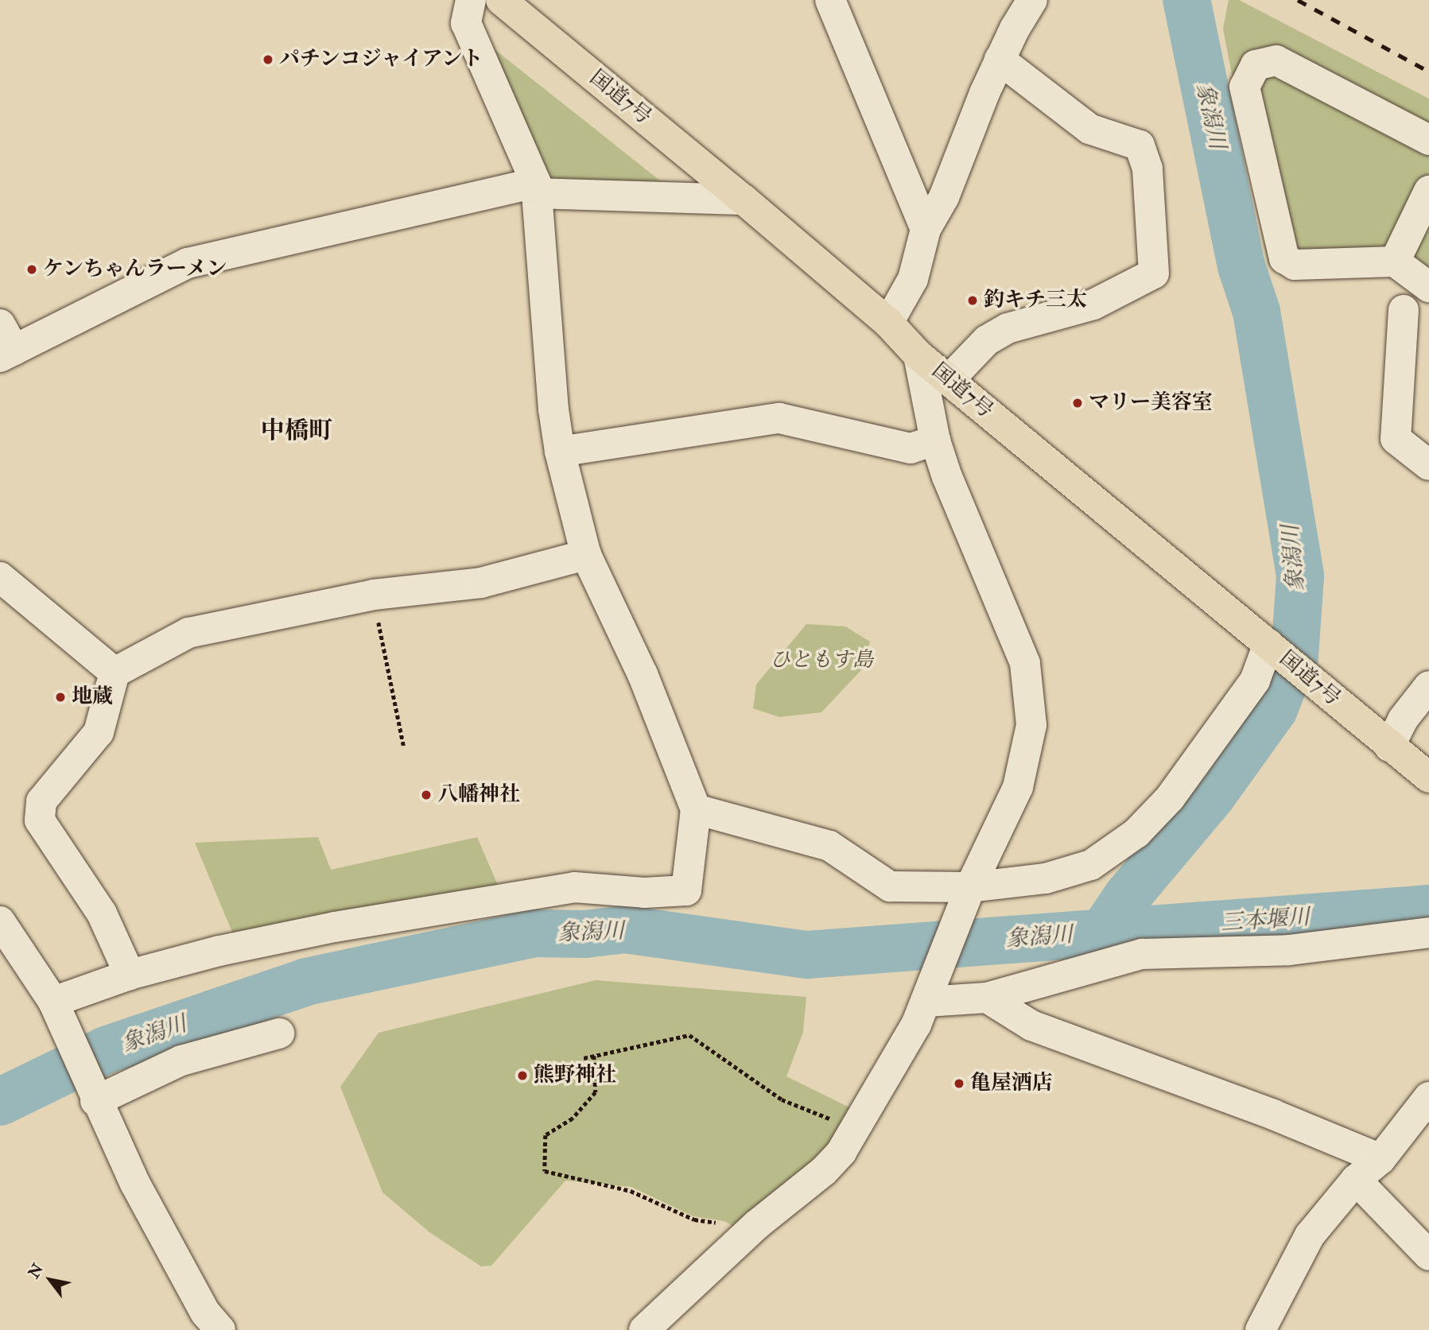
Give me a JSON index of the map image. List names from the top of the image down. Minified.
{"streets":{"highway":["国道7号"]},"districts":["中橋町"],"water":["象潟川","三本堰川"],"parks":["ひともす島"],"places":["パチンコジャイアント","ケンちゃんラーメン","釣キチ三太","マリー美容室","地蔵","八幡神社","熊野神社","亀屋酒店"],"north":"top left"}
